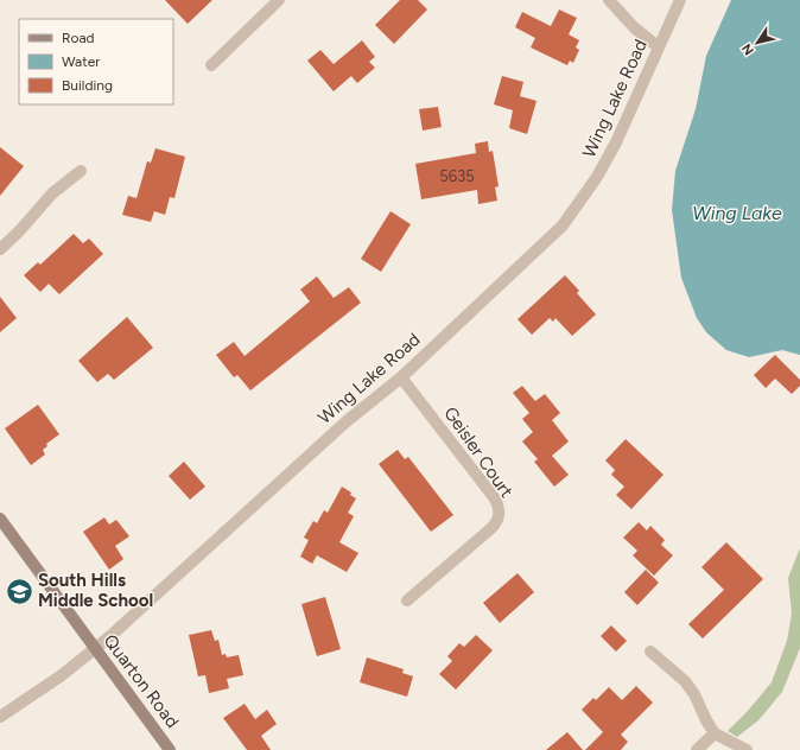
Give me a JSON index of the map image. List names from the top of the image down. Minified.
{"streets":{"street":["Wing Lake Road","Geisler Court","Quarton Road"]},"crossings":[["Wing Lake Road","Geisler Court"],["Wing Lake Road","Quarton Road"]],"water":["Wing Lake"],"places":{"school or university":["South Hills Middle School"]},"house_numbers":["5635"],"legend":["Road","Water","Building"],"north":"bottom left"}
